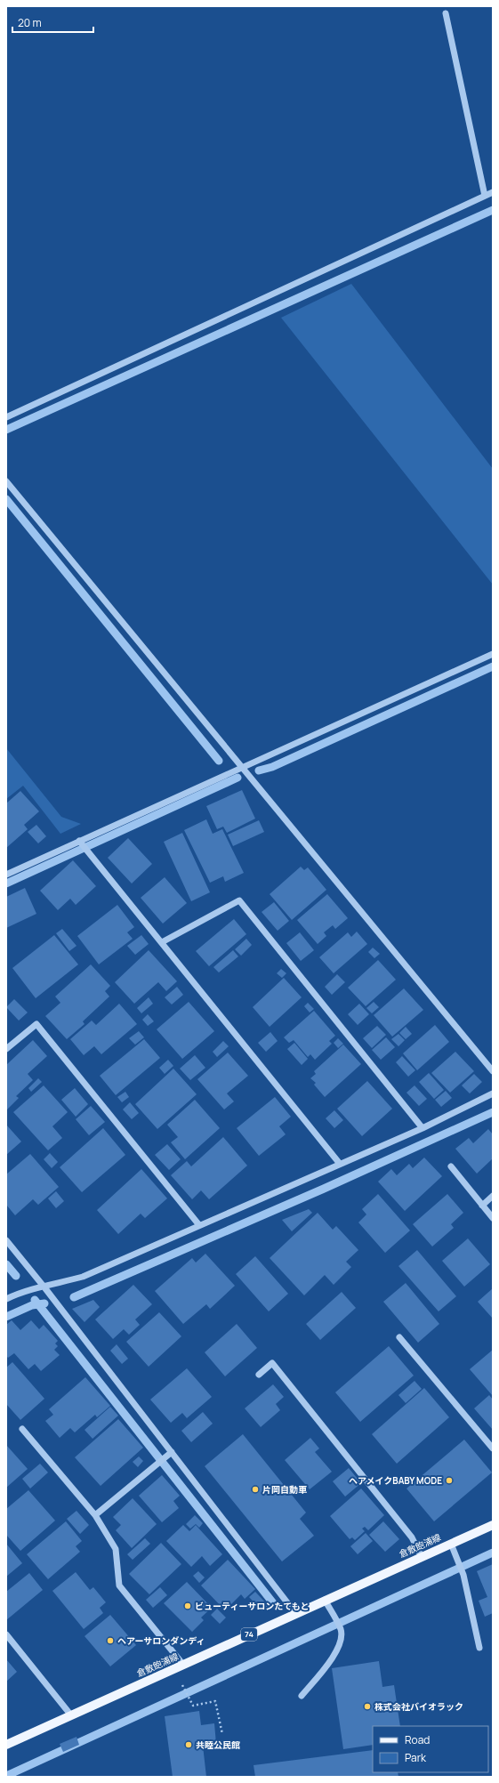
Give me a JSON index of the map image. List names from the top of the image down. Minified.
{"streets":{"main road":["倉敷飽浦線","74"]},"places":["ヘアメイクBABY MODE","片岡自動車","ビューティーサロンたてもと","ヘアーサロンダンディ","株式会社バイオラック","共睦公民館"],"legend":["Road","Park"],"scale_bar":"20 m"}
